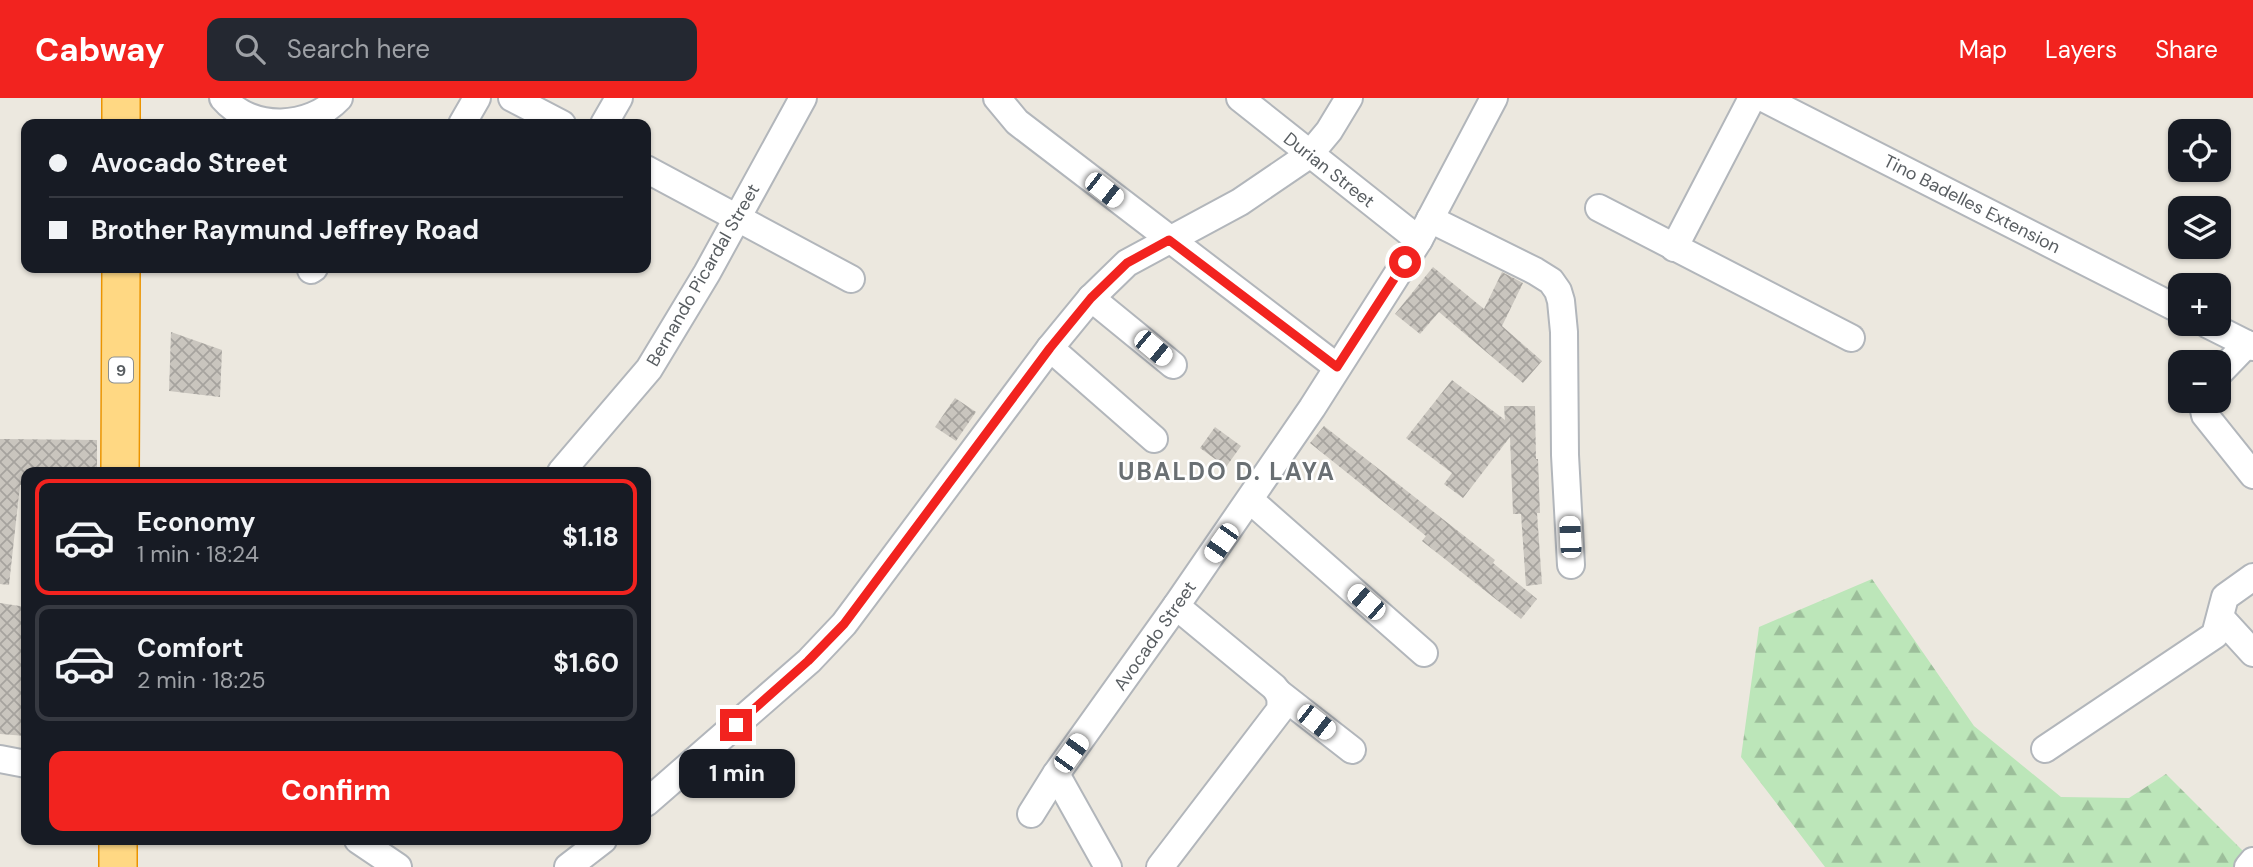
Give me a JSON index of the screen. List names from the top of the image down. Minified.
{"streets":{"highway":["9"],"street":["Durian Street","Tino Badelles Extension","Bernando Picardal Street","Avocado Street"]},"crossings":[["Durian Street","Avocado Street"]],"districts":["UBALDO D. LAYA"],"page":{"header":"Cabway","search":"Search here","nav":["Map","Layers","Share"],"map_buttons":["+","−"],"banner":["Avocado Street","Brother Raymund Jeffrey Road"],"list":[{"name":"Economy","note":"1 min · 18:24","value":"$1.18"},{"name":"Comfort","note":"2 min · 18:25","value":"$1.60"}],"buttons":"Confirm","bubble":"1 min"}}
